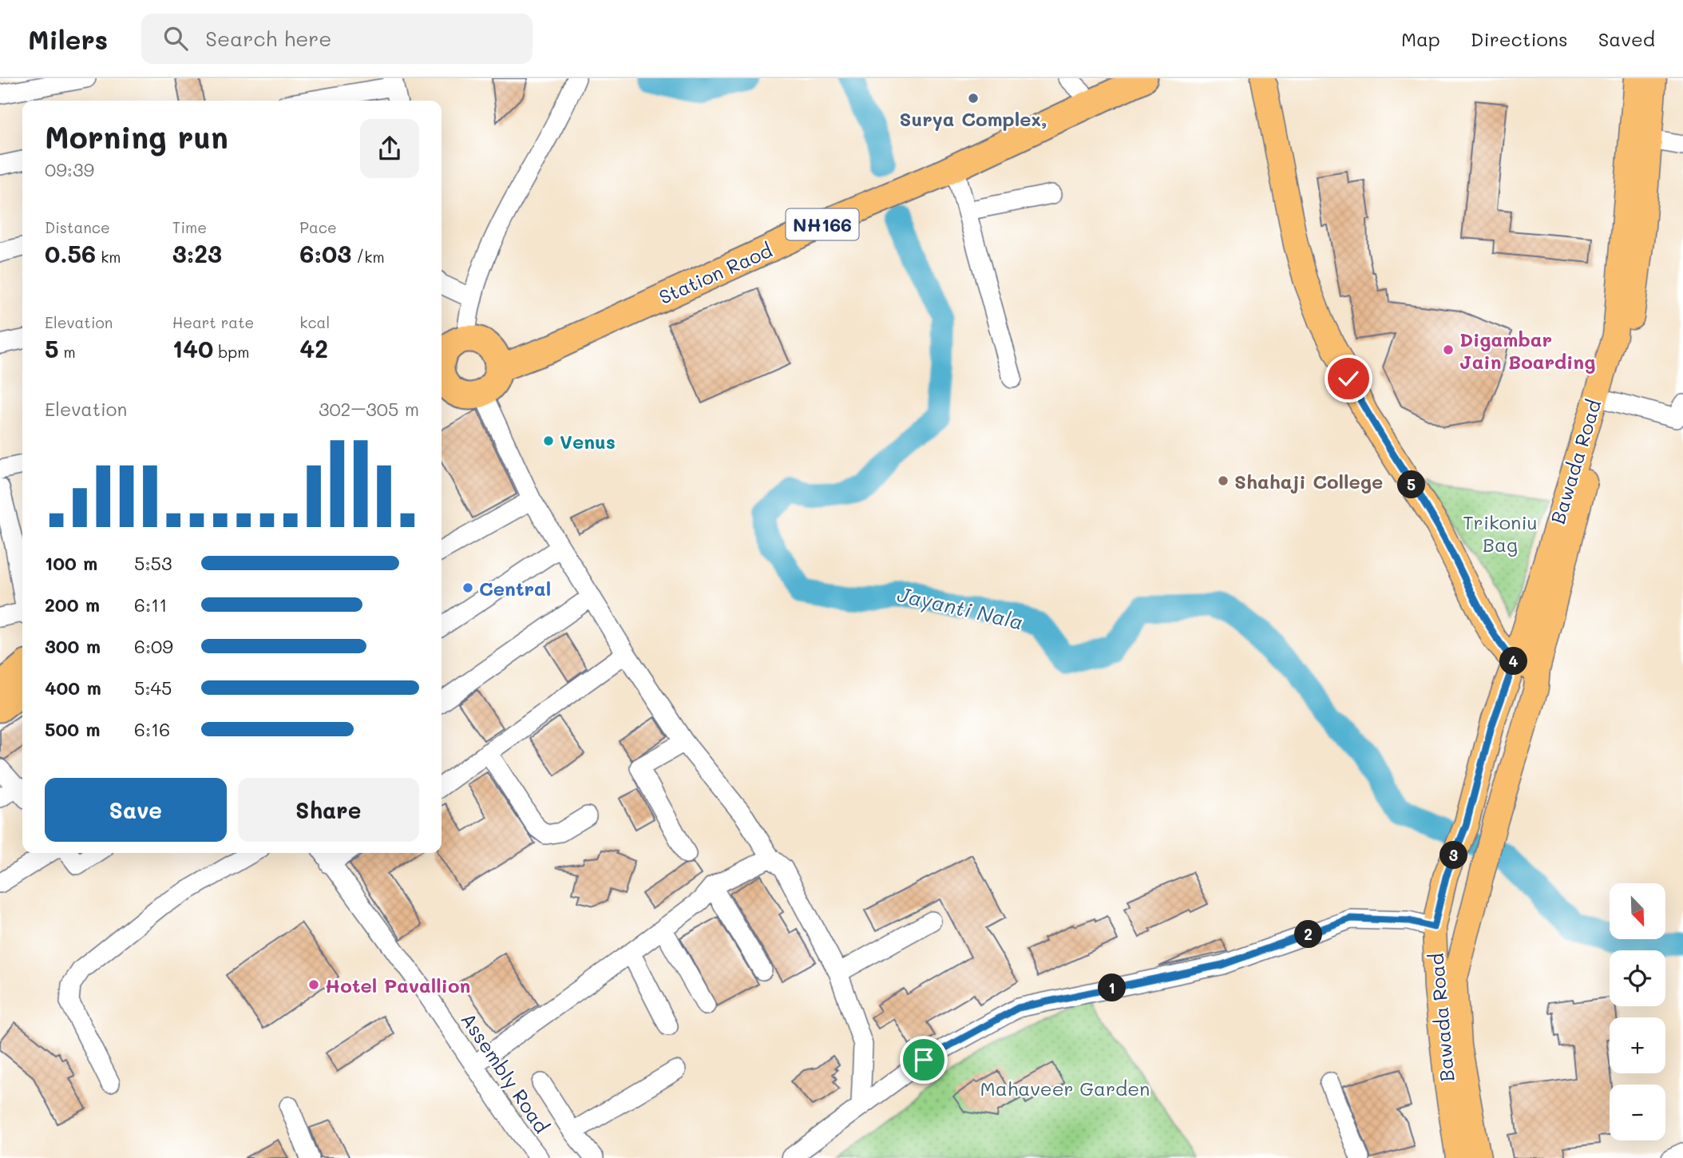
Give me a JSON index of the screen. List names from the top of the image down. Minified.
{"streets":{"highway":["NH166","Station Raod"],"main road":["Bawada Road"],"street":["Assembly Road"]},"crossings":[["NH166","Station Raod"]],"water":["Jayanti Nala"],"parks":["Trikoniu Bag","Mahaveer Garden"],"places":["Surya Complex,","Digambar Jain Boarding","Venus","Shahaji College","Central","Hotel Pavallion"],"north":"bottom right","page":{"header":"Milers","search":"Search here","nav":["Map","Directions","Saved"],"heading":["Morning run","09:39"],"stats":[["Distance","0.56 km"],["Time","3:23"],["Pace","6:03 /km"],["Elevation","5 m"],["Heart rate","140 bpm"],["kcal","42"]],"chart":["Elevation","302–305 m"],"pins":["5","4","3","2","1"],"list":[{"name":"100 m","note":"5:53"},{"name":"200 m","note":"6:11"},{"name":"300 m","note":"6:09"},{"name":"400 m","note":"5:45"},{"name":"500 m","note":"6:16"}],"buttons":["Save","Share"],"map_buttons":["+","−"]}}
